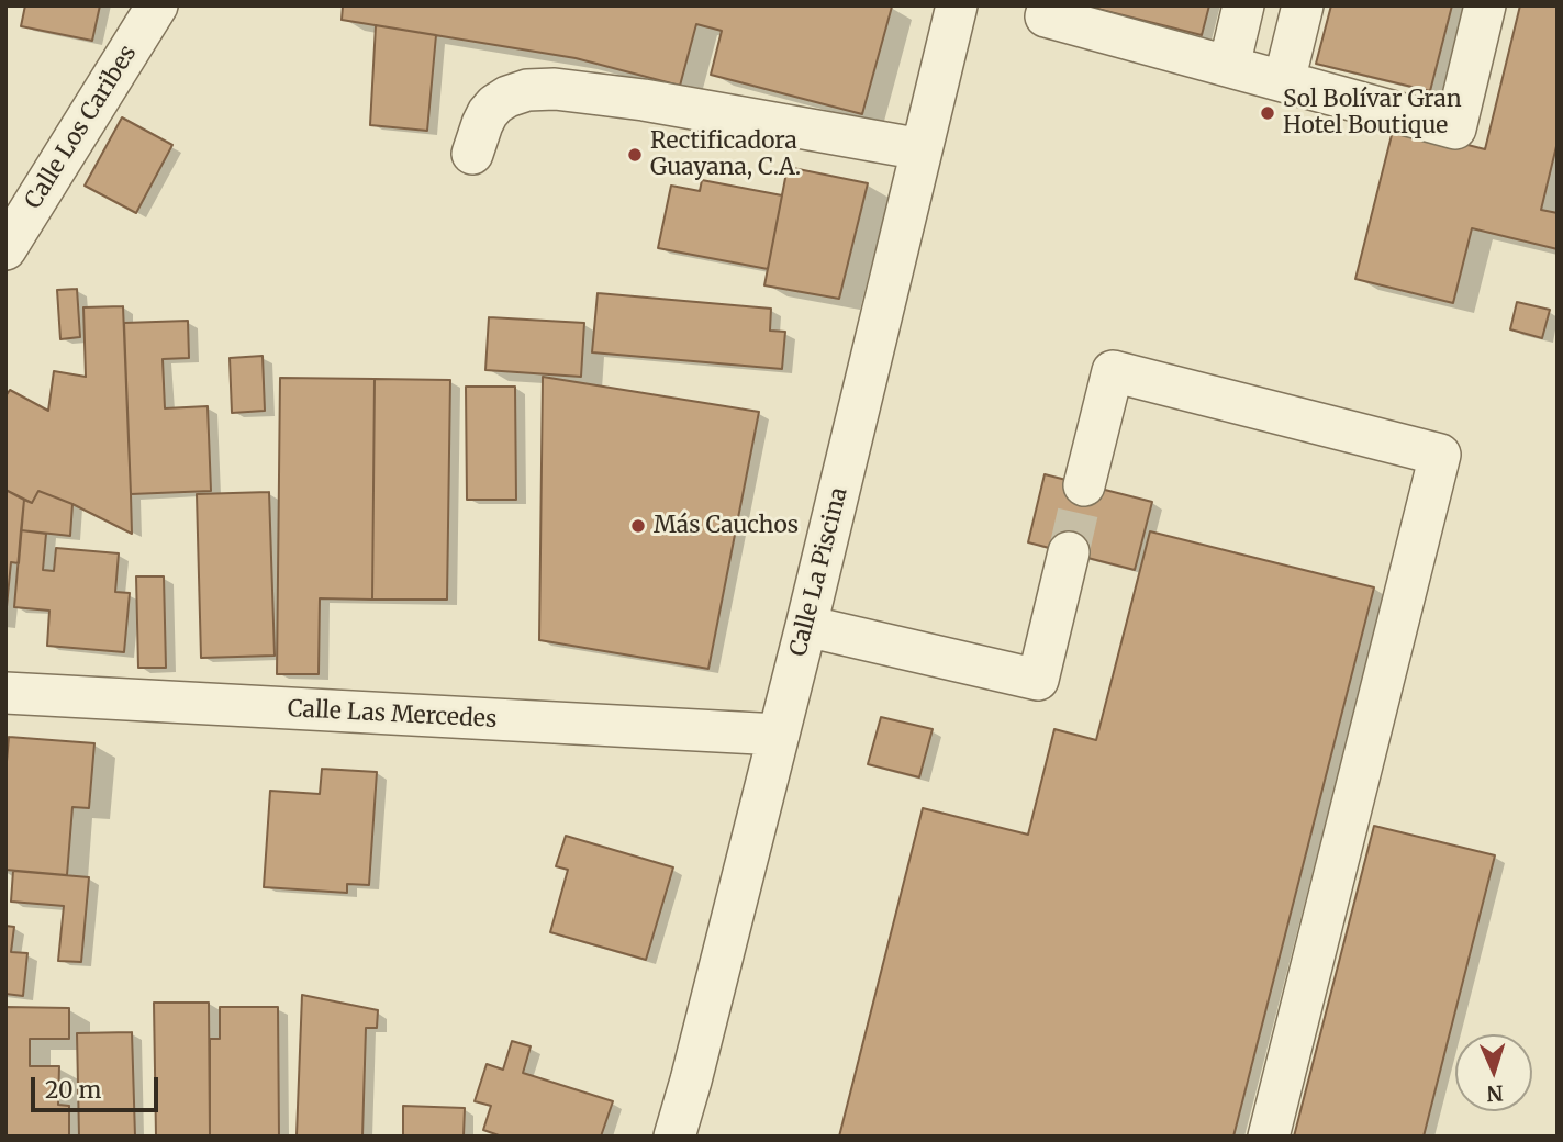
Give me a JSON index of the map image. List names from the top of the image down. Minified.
{"streets":{"street":["Calle Los Caribes","Calle La Piscina","Calle Las Mercedes"]},"crossings":[["Calle La Piscina","Calle Las Mercedes"]],"places":["Sol Bolívar Gran Hotel Boutique","Rectificadora Guayana, C.A.","Más Cauchos"],"scale_bar":"20 m","north":"bottom"}
